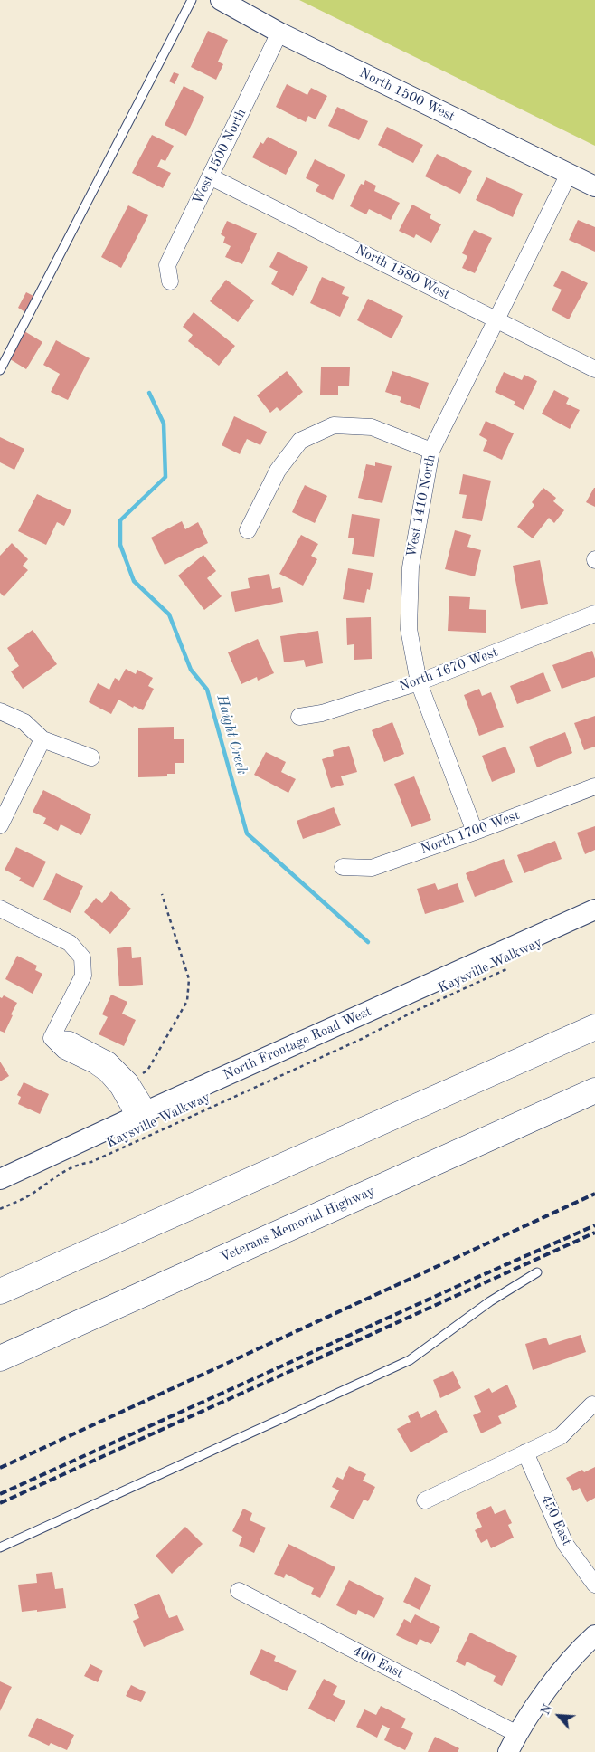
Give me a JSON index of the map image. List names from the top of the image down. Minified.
{"streets":{"highway":["Veterans Memorial Highway"],"street":["North 1500 West","West 1500 North","North 1580 West","West 1410 North","North 1670 West","North 1700 West","North Frontage Road West","450 East","400 East"],"path":["Kaysville Walkway"]},"crossings":[["North 1500 West","West 1500 North"],["North 1500 West","West 1410 North"],["West 1500 North","North 1580 West"],["North 1580 West","West 1410 North"],["West 1410 North","North 1670 West"],["West 1410 North","North 1700 West"]],"water":["Haight Creek"],"north":"top left"}
